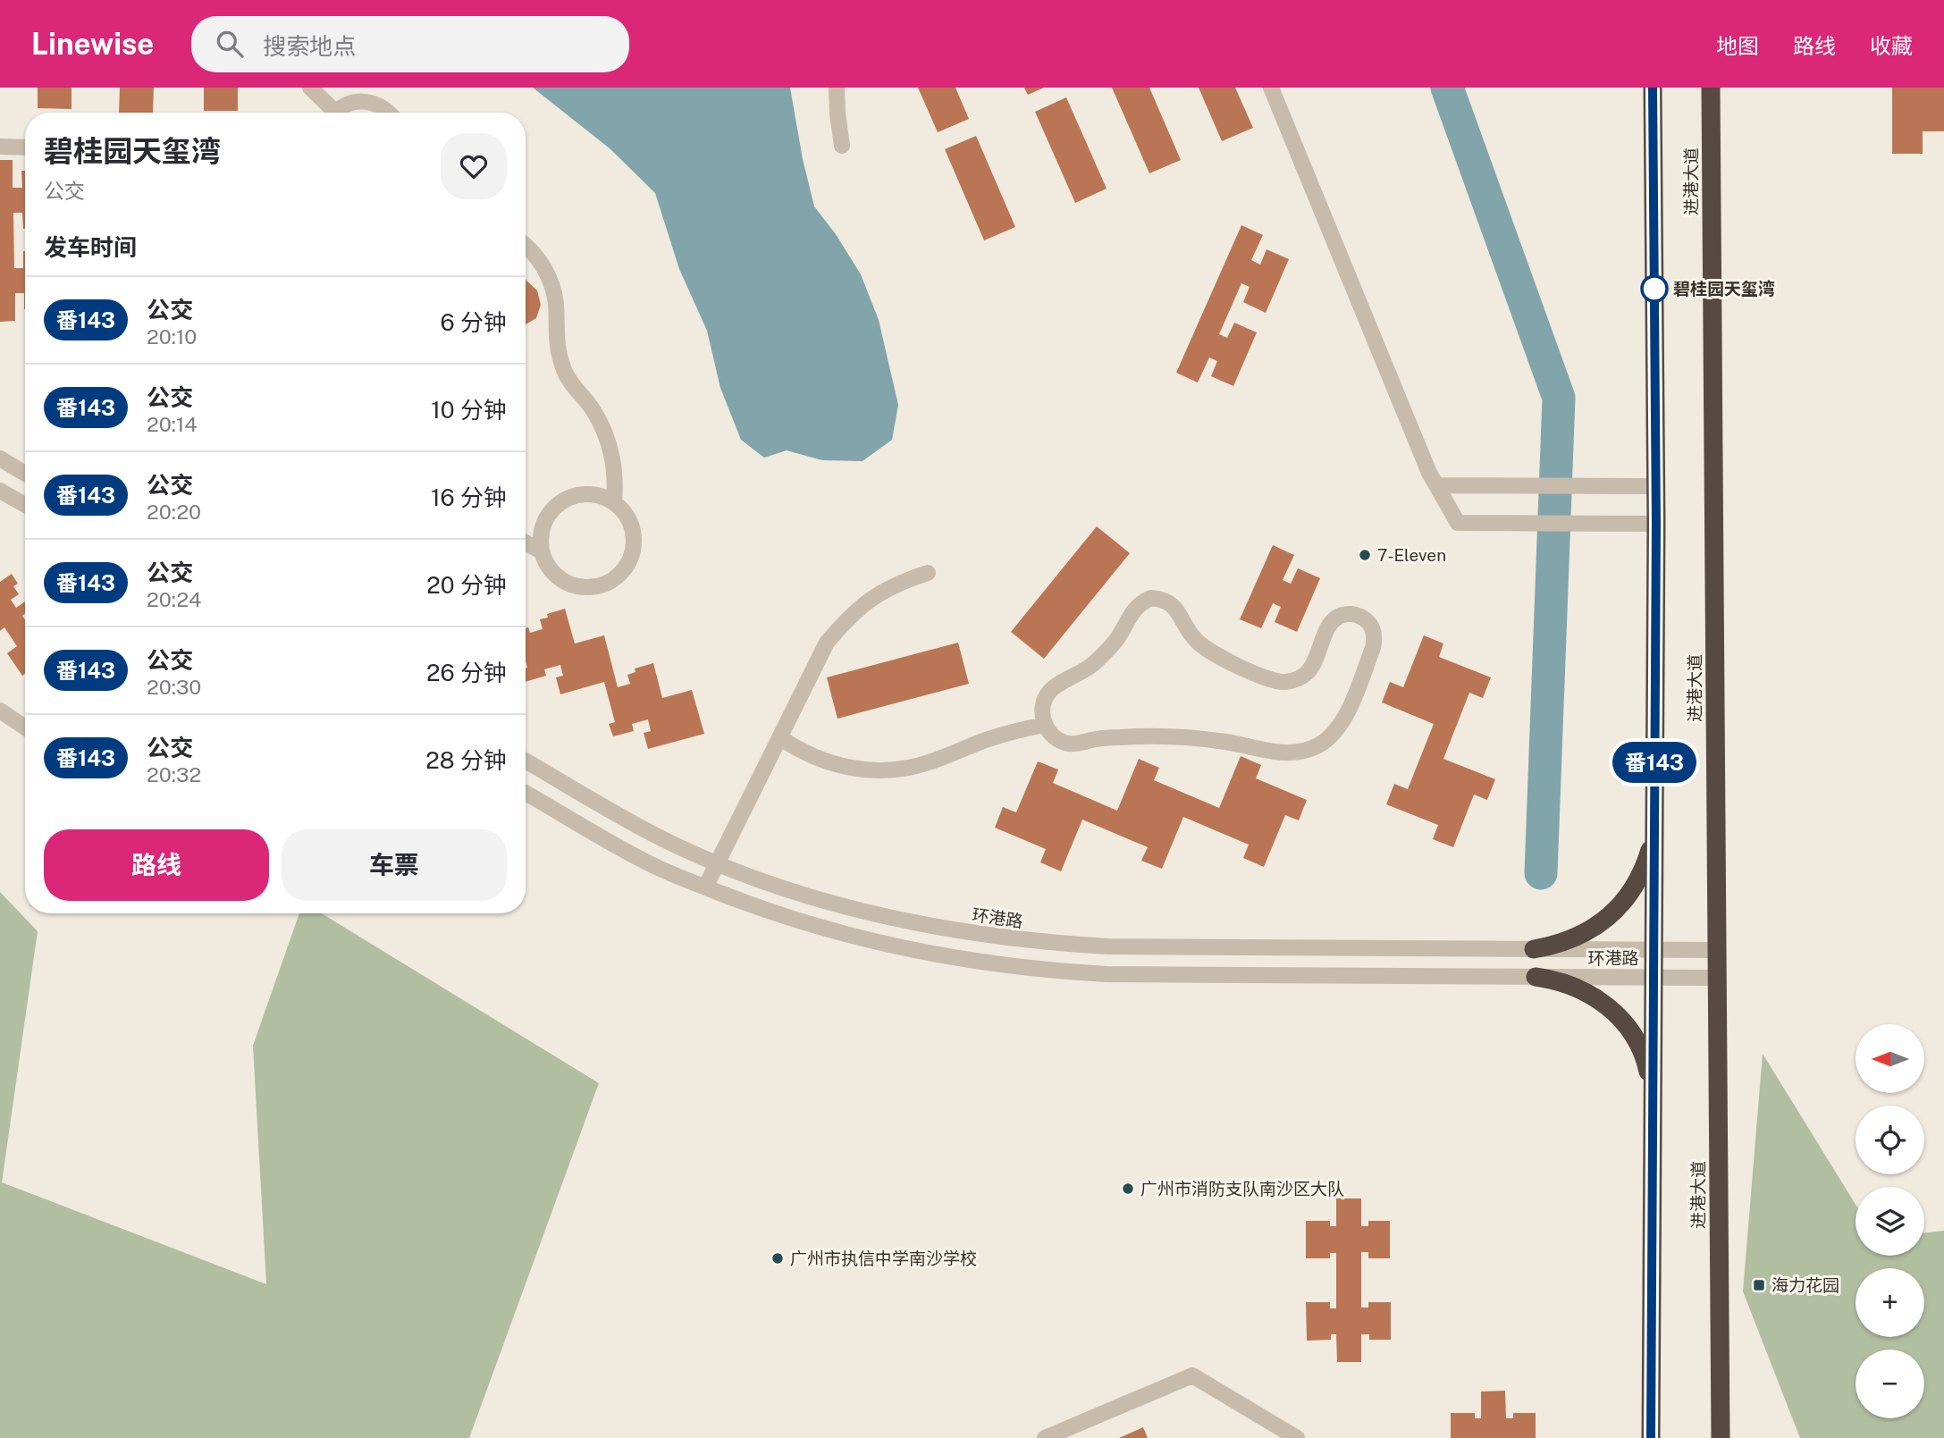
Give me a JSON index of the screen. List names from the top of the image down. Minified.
{"streets":{"highway":["进港大道"],"street":["环港路"]},"crossings":[["进港大道","环港路"]],"places":{"other":["碧桂园天玺湾","7-Eleven","广州市消防支队南沙区大队","广州市执信中学南沙学校"],"transit":["海力花园"]},"lines":["bus line 番143"],"north":"left","page":{"header":"Linewise","search":"搜索地点","nav":["地图","路线","收藏"],"on_map":"番143","heading":[["碧桂园天玺湾","公交"],"发车时间"],"list":[{"mark":"番143","name":"公交","note":"20:10","value":"6 分钟"},{"mark":"番143","name":"公交","note":"20:14","value":"10 分钟"},{"mark":"番143","name":"公交","note":"20:20","value":"16 分钟"},{"mark":"番143","name":"公交","note":"20:24","value":"20 分钟"},{"mark":"番143","name":"公交","note":"20:30","value":"26 分钟"},{"mark":"番143","name":"公交","note":"20:32","value":"28 分钟"}],"buttons":["路线","车票"],"map_buttons":["+","−"]}}
